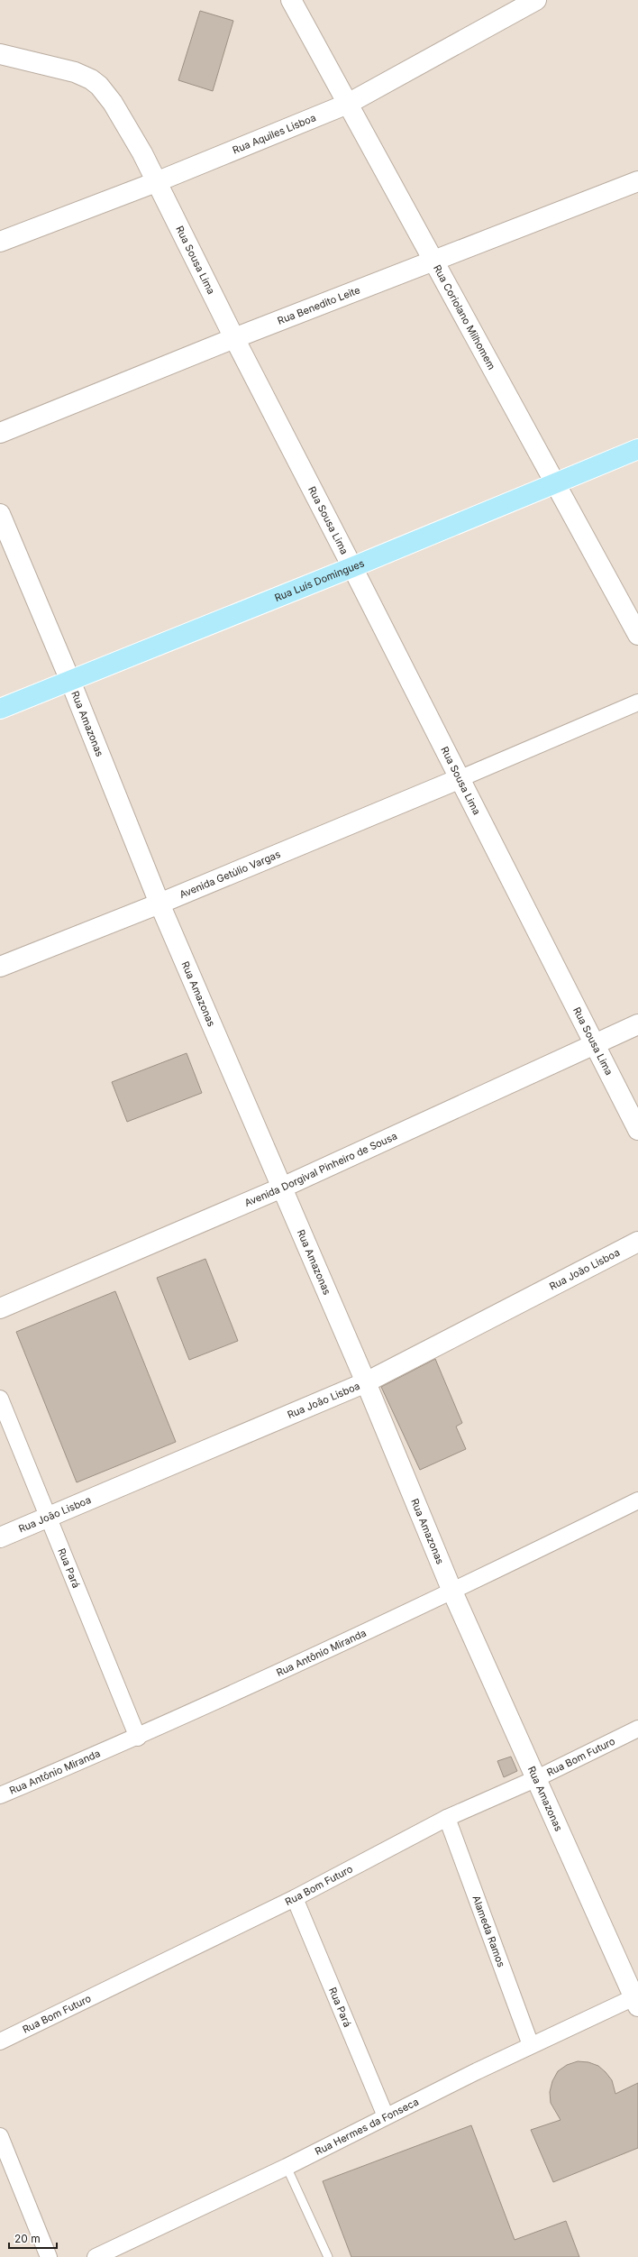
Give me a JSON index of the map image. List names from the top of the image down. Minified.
{"streets":{"main road":["Rua Luís Domingues"],"street":["Rua Aquiles Lisboa","Rua Sousa Lima","Rua Benedito Leite","Rua Coriolano Milhomem","Rua Amazonas","Avenida Getúlio Vargas","Avenida Dorgival Pinheiro de Sousa","Rua João Lisboa","Rua Pará","Rua Antônio Miranda","Rua Bom Futuro","Alameda Ramos","Rua Hermes da Fonseca"]},"crossings":[["Rua Aquiles Lisboa","Rua Sousa Lima"],["Rua Aquiles Lisboa","Rua Coriolano Milhomem"],["Rua Sousa Lima","Rua Benedito Leite"],["Rua Sousa Lima","Rua Luís Domingues"],["Rua Sousa Lima","Avenida Getúlio Vargas"],["Rua Sousa Lima","Avenida Dorgival Pinheiro de Sousa"],["Rua Benedito Leite","Rua Coriolano Milhomem"],["Rua Coriolano Milhomem","Rua Luís Domingues"],["Rua Luís Domingues","Rua Amazonas"],["Rua Amazonas","Avenida Getúlio Vargas"],["Rua Amazonas","Avenida Dorgival Pinheiro de Sousa"],["Rua Amazonas","Rua João Lisboa"],["Rua Amazonas","Rua Antônio Miranda"],["Rua Amazonas","Rua Bom Futuro"],["Rua Amazonas","Rua Hermes da Fonseca"],["Rua João Lisboa","Rua Pará"],["Rua Pará","Rua Antônio Miranda"],["Rua Pará","Rua Bom Futuro"],["Rua Pará","Rua Hermes da Fonseca"],["Rua Bom Futuro","Alameda Ramos"],["Alameda Ramos","Rua Hermes da Fonseca"]],"scale_bar":"20 m"}
